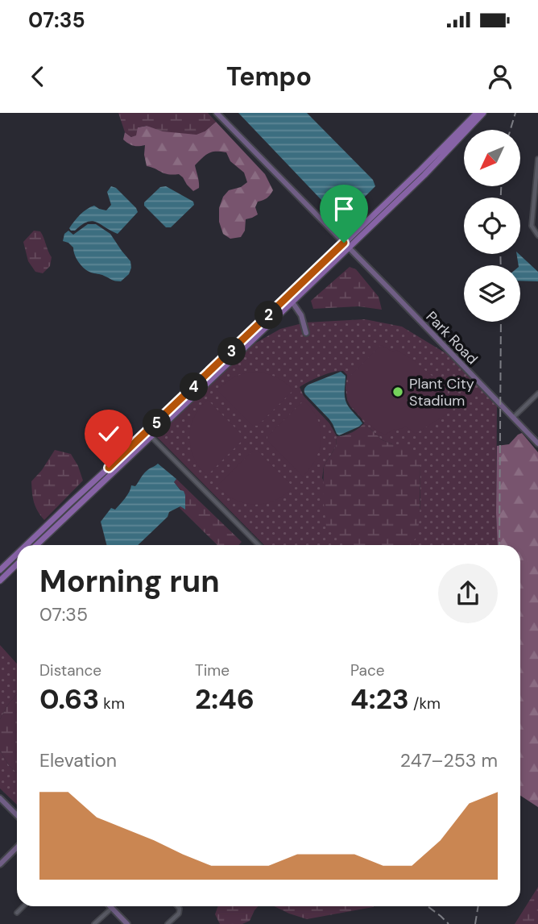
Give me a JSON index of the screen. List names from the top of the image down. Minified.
{"streets":{"street":["Park Road"]},"places":["Plant City Stadium"],"north":"bottom left","page":{"status":"07:35","header":"Tempo","pins":["2","3","4","5"],"heading":["Morning run","07:35"],"stats":[["Distance","0.63 km"],["Time","2:46"],["Pace","4:23 /km"]],"chart":["Elevation","247–253 m"]}}
